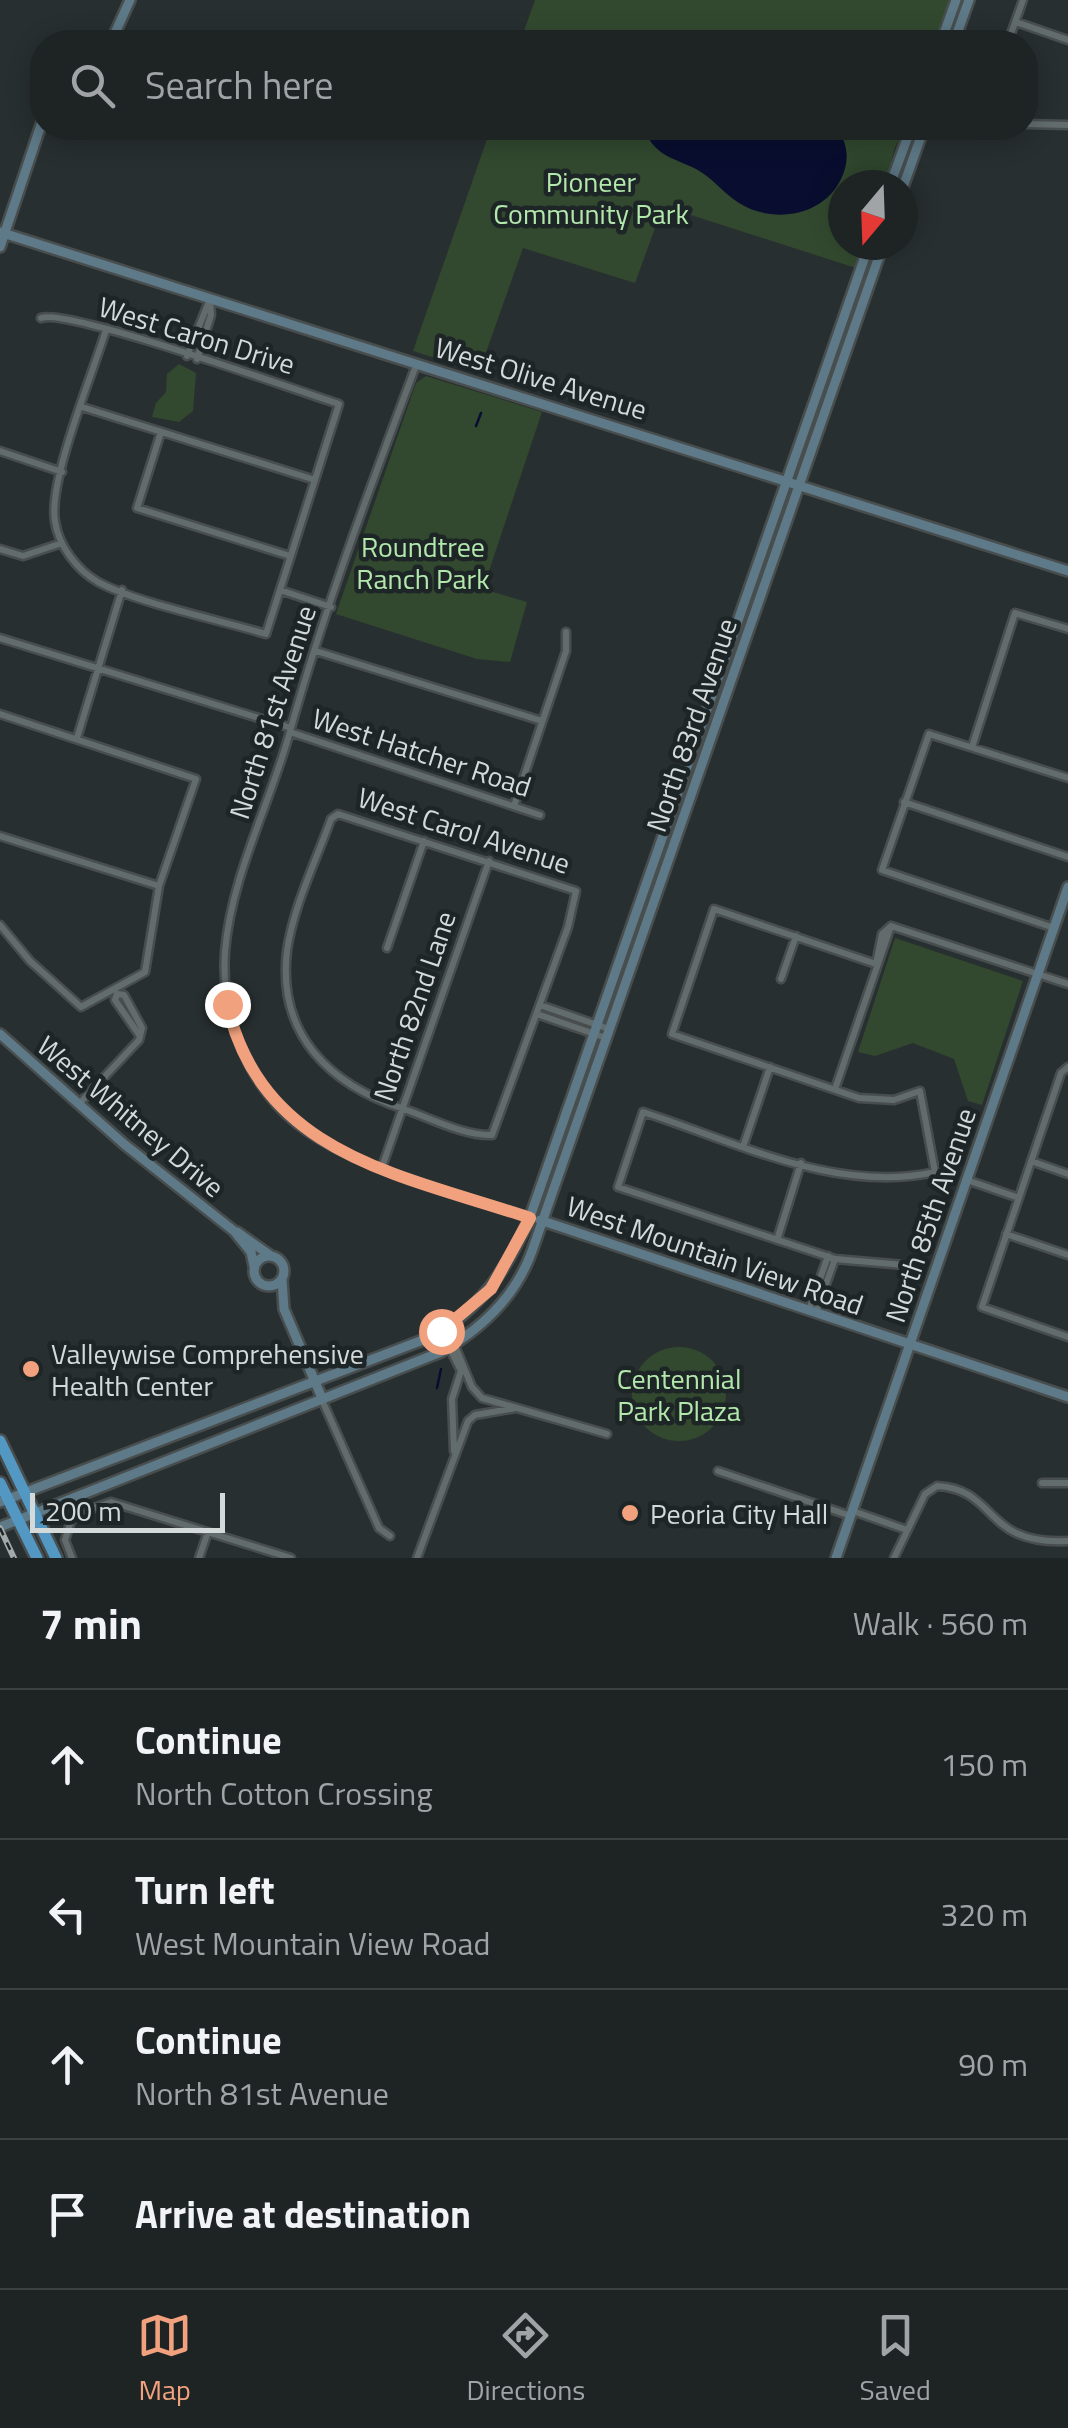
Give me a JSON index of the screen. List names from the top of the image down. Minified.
{"streets":{"main road":["West Olive Avenue","North 83rd Avenue","West Whitney Drive","North 85th Avenue","West Mountain View Road"],"street":["West Caron Drive","North 81st Avenue","West Hatcher Road","West Carol Avenue","North 82nd Lane"]},"crossings":[["West Olive Avenue","North 81st Avenue"],["West Olive Avenue","North 83rd Avenue"],["North 81st Avenue","West Hatcher Road"],["North 81st Avenue","West Mountain View Road"],["North 83rd Avenue","West Whitney Drive"],["North 83rd Avenue","West Mountain View Road"],["West Carol Avenue","North 82nd Lane"],["North 82nd Lane","West Mountain View Road"],["North 85th Avenue","West Mountain View Road"]],"parks":["Pioneer Community Park","Roundtree Ranch Park","Centennial Park Plaza"],"places":["Valleywise Comprehensive Health Center","Peoria City Hall"],"scale_bar":"200 m","north":"bottom","page":{"search":"Search here","scale":"200 m","heading":["7 min","Walk · 560 m"],"list":[["Continue","North Cotton Crossing","150 m"],["Turn left","West Mountain View Road","320 m"],["Continue","North 81st Avenue","90 m"],"Arrive at destination"],"nav":["Map","Directions","Saved"]}}
